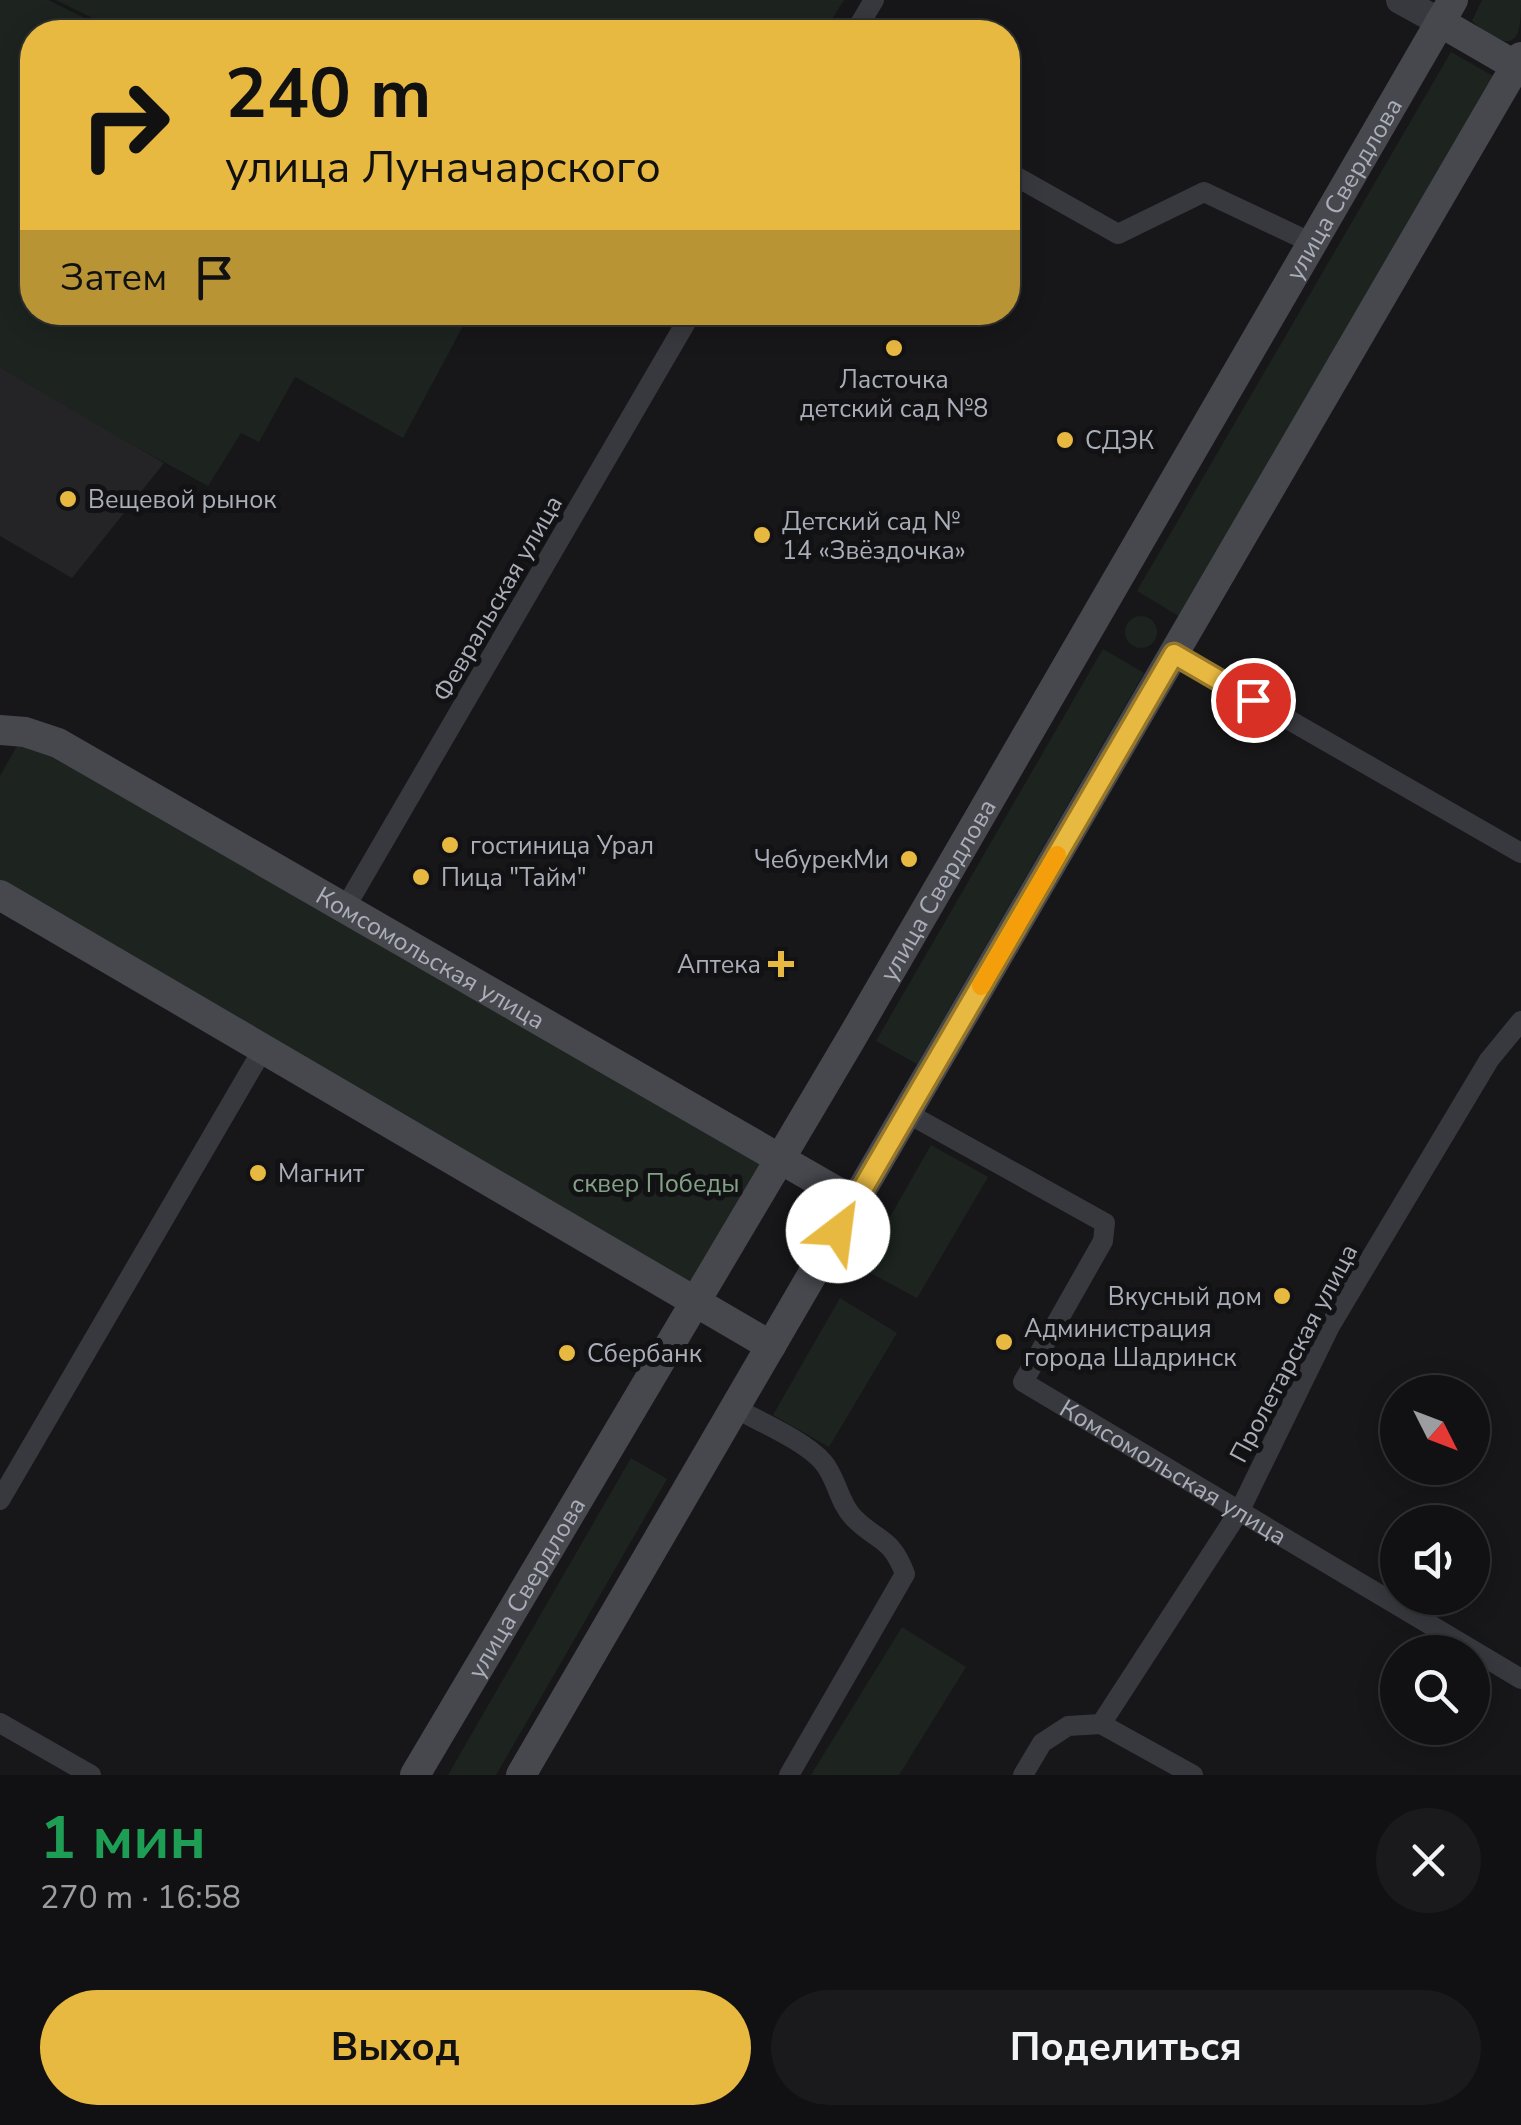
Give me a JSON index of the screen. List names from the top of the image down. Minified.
{"streets":{"main road":["улица Свердлова","Комсомольская улица"],"street":["Февральская улица","Пролетарская улица"]},"crossings":[["улица Свердлова","Комсомольская улица"],["Февральская улица","Комсомольская улица"],["Комсомольская улица","Пролетарская улица"]],"parks":["сквер Победы"],"places":{"other":["Ласточка детский сад №8","СДЭК","Вещевой рынок","Детский сад № 14 «Звёздочка»","гостиница Урал","ЧебурекМи","Пица \"Тайм\"","Магнит","Вкусный дом","Администрация города Шадринск","Сбербанк"],"health":["Аптека"]},"north":"bottom right","page":{"turn":["240 m","улица Луначарского"],"then":"Затем","heading":["1 мин","270 m · 16:58"],"buttons":["Выход","Поделиться"]}}
